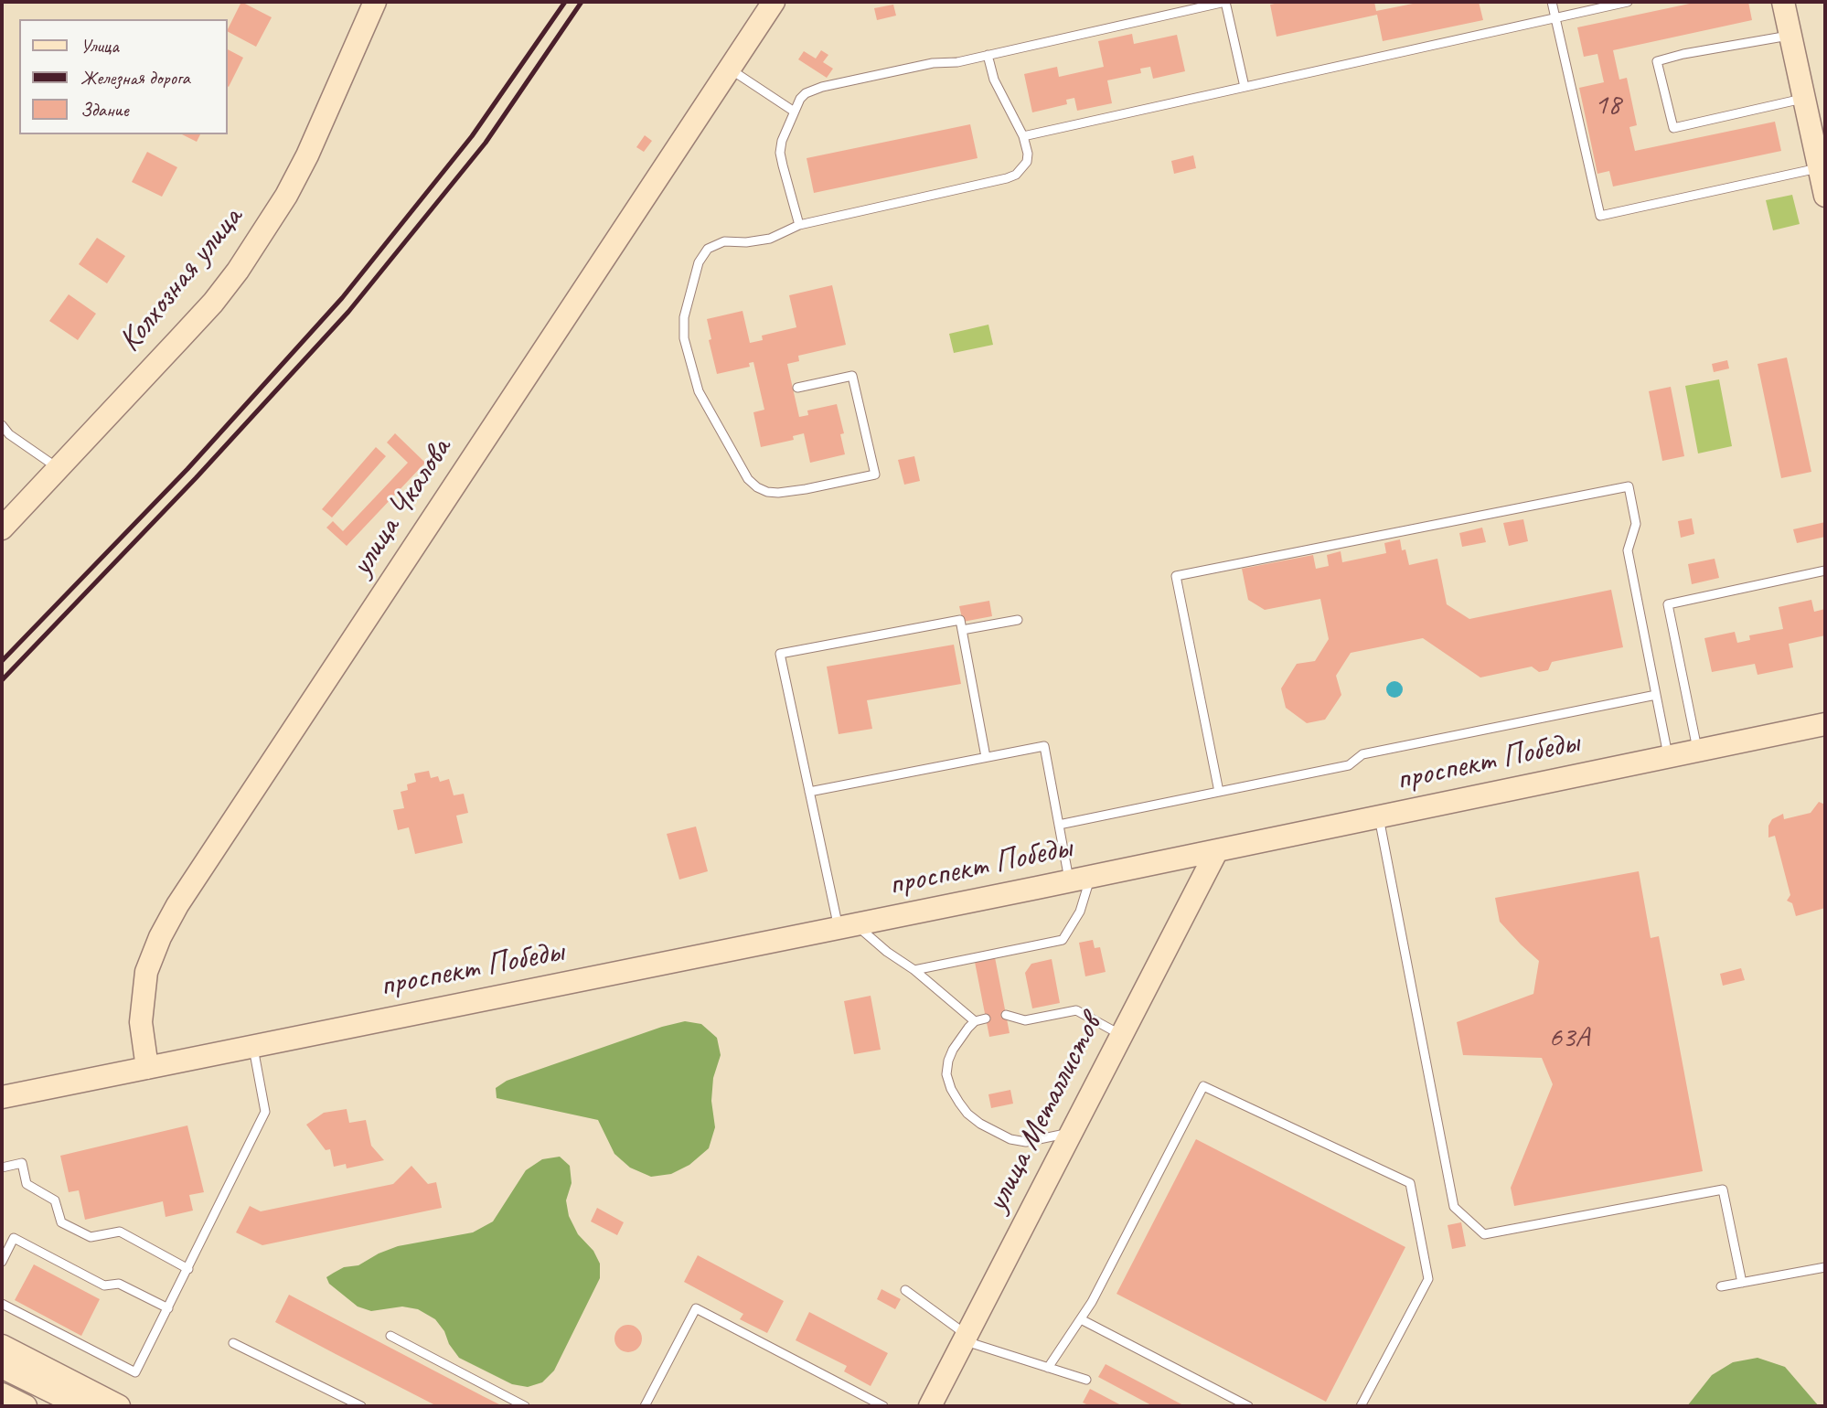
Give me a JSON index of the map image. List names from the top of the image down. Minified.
{"streets":{"main road":["Колхозная улица","улица Чкалова","проспект Победы","улица Металлистов"]},"crossings":[["улица Чкалова","проспект Победы"],["проспект Победы","улица Металлистов"]],"house_numbers":["18","63А"],"legend":["Улица","Железная дорога","Здание"]}
